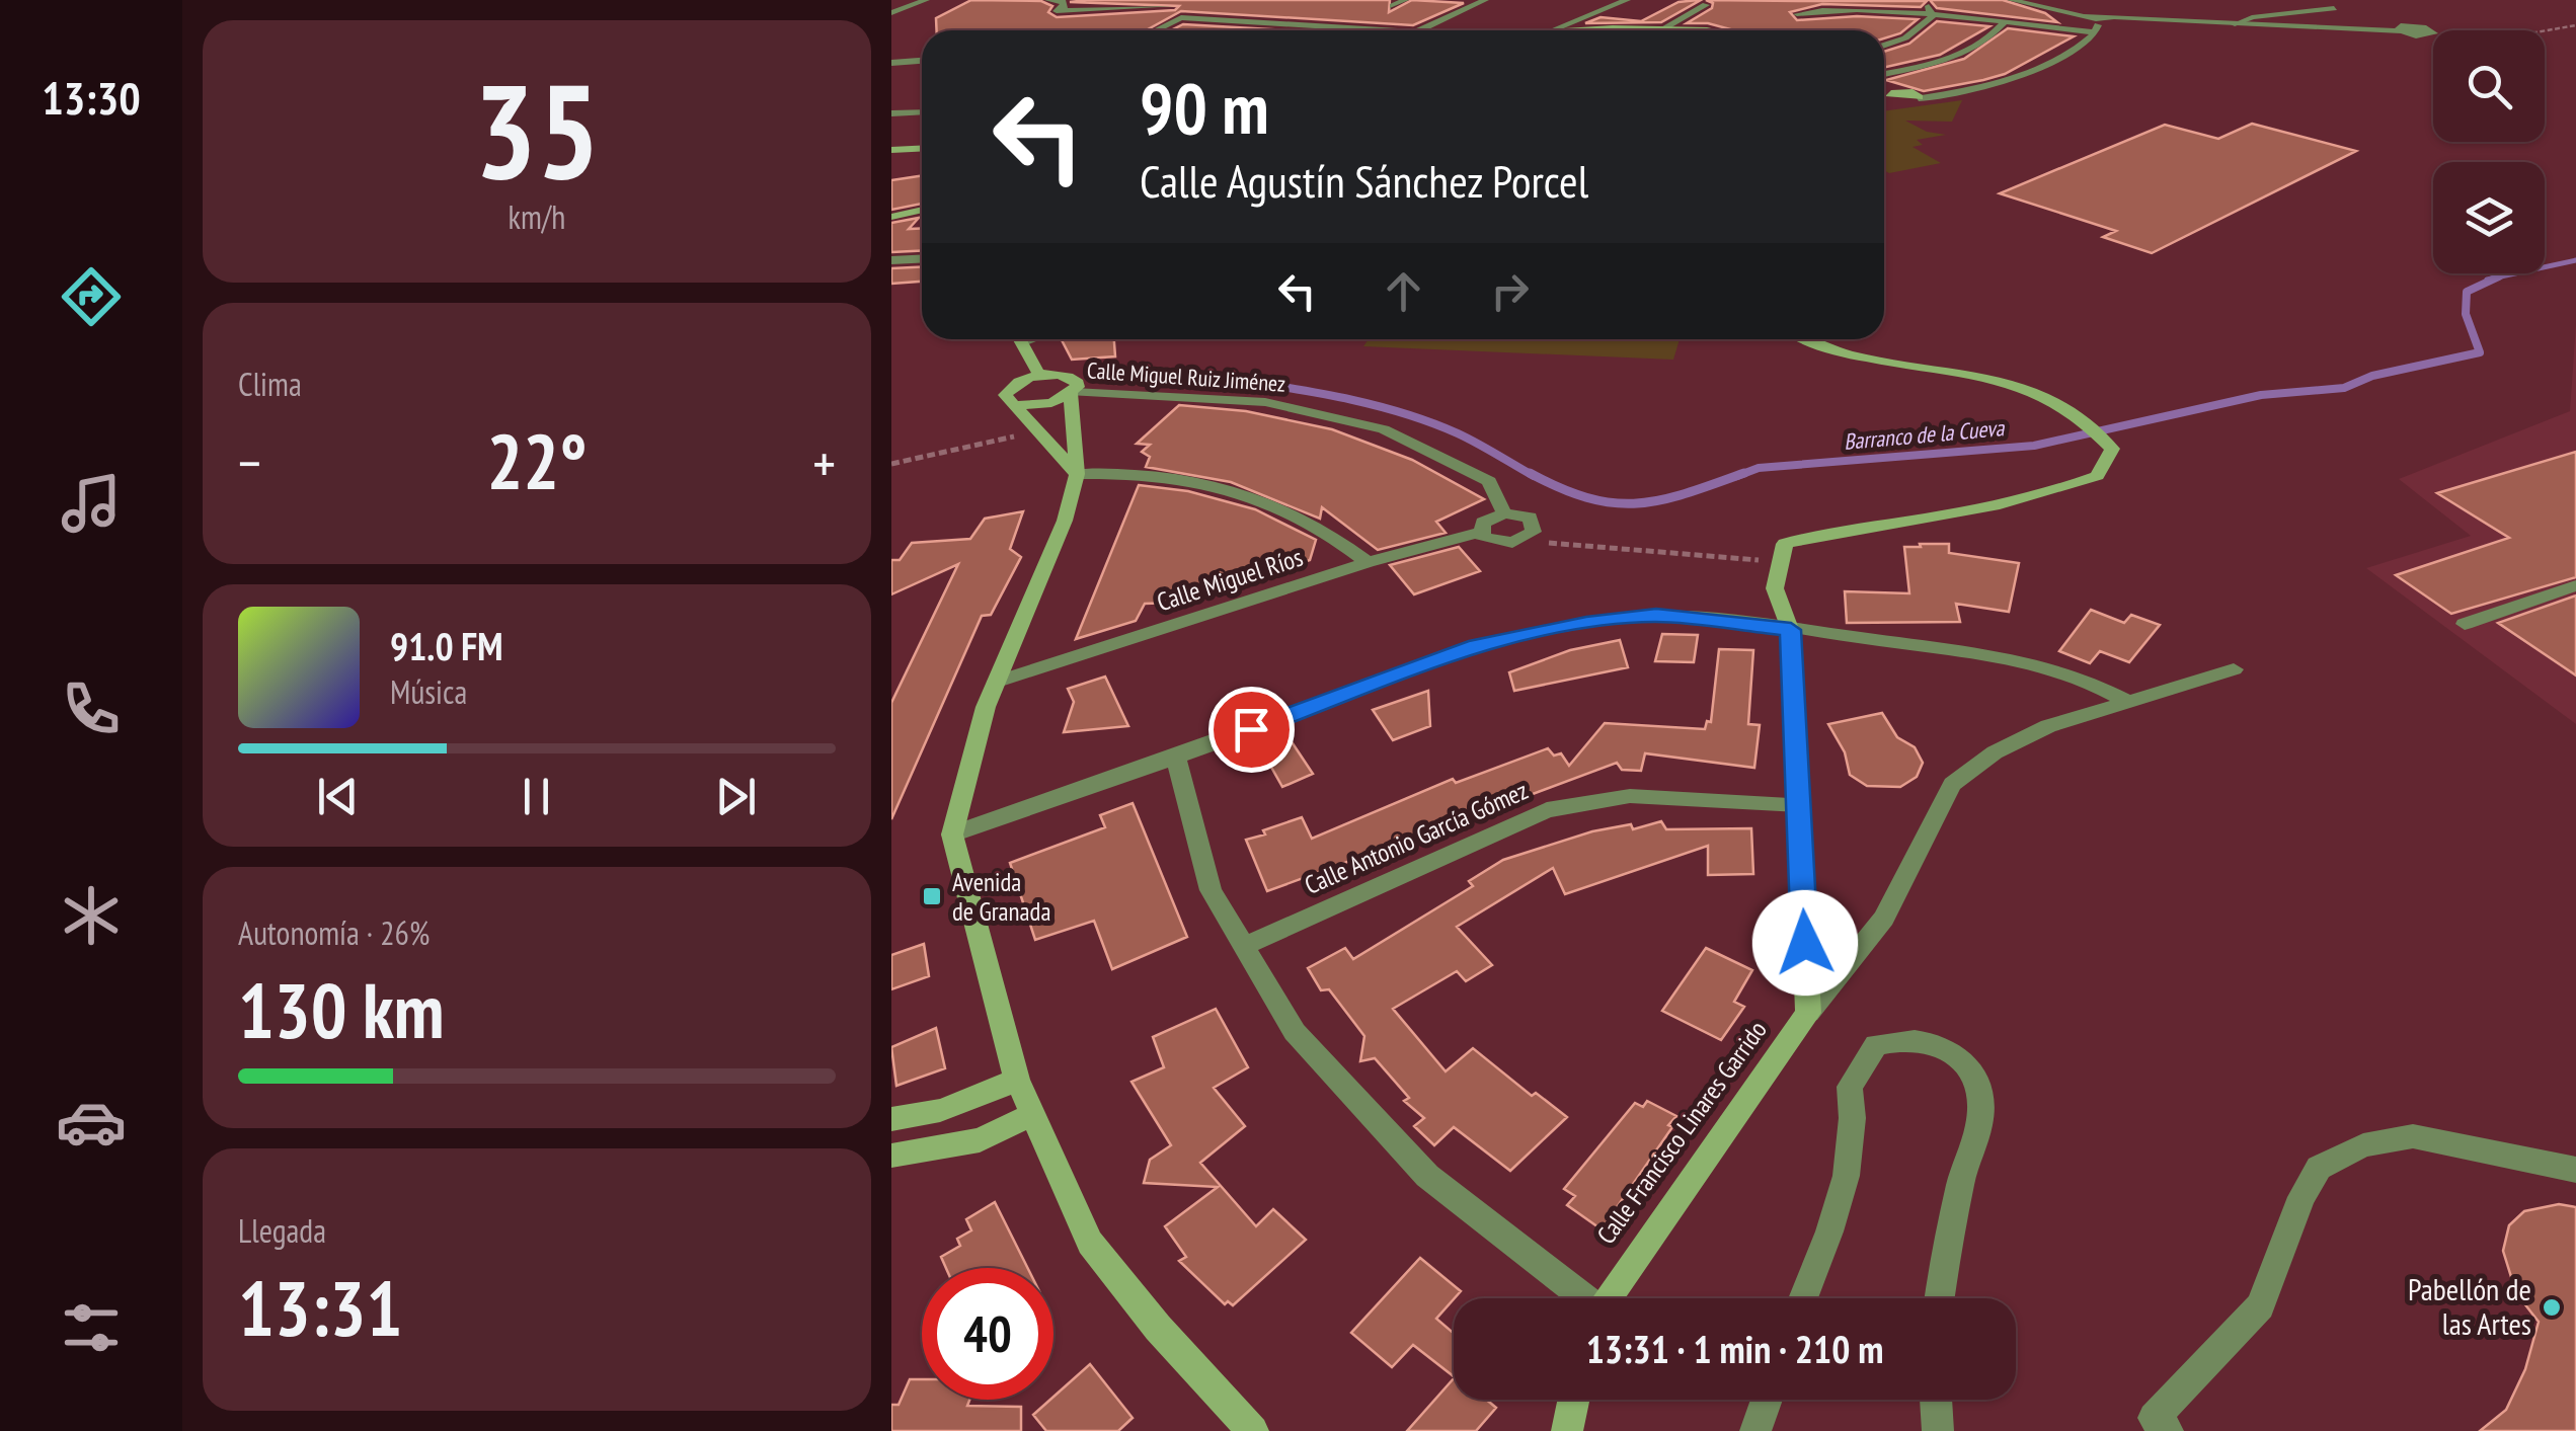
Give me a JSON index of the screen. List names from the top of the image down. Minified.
{"streets":{"street":["Calle Miguel Ruiz Jiménez","Calle Miguel Ríos","Calle Antonio García Gómez","Calle Francisco Linares Garrido"]},"water":["Barranco de la Cueva"],"places":{"transit":["Avenida de Granada"],"other":["Pabellón de las Artes"]},"page":{"tabs":"13:30","tile":[["35","km/h"],"Clima",["Autonomía · 26%","130 km"],["Llegada","13:31"]],"turn":["90 m","Calle Agustín Sánchez Porcel"],"heat":["−","22°","+"],"song":["91.0 FM","Música"],"limit":"40","trip":"13:31 · 1 min · 210 m"}}
